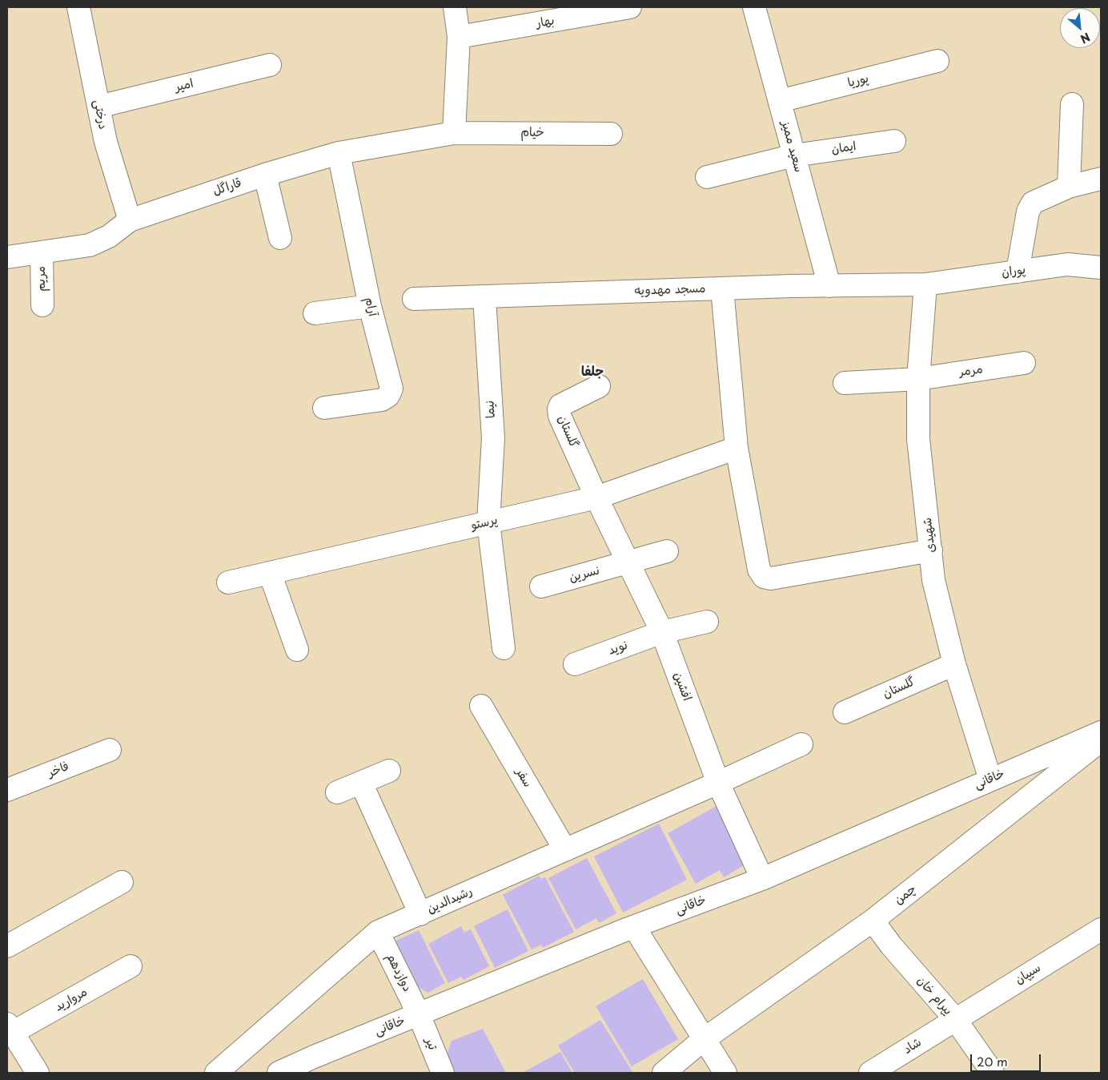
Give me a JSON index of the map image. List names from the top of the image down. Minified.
{"streets":{"street":["بهار","پوریا","امیر","درختی","خیام","سعید ممیز","ایمان","قاراگل","پوران","مریم","مسجد مهدویه","آرام","مرمر","نیما","گلستان","پرستو","شهیدی","نسرین","نوید","افشین","فاخر","سفر","خاقانی","چمن","رشیدالدین","دوازدهم","سیپان","یپرام خان","مروارید","تیر","شاد"]},"crossings":[["پوریا","سعید ممیز"],["امیر","درختی"],["درختی","قاراگل"],["خیام","قاراگل"],["سعید ممیز","ایمان"],["سعید ممیز","مسجد مهدویه"],["قاراگل","مریم"],["قاراگل","آرام"],["پوران","مسجد مهدویه"],["پوران","شهیدی"],["مسجد مهدویه","نیما"],["مسجد مهدویه","شهیدی"],["مرمر","شهیدی"],["نیما","پرستو"],["گلستان","پرستو"],["گلستان","شهیدی"],["گلستان","افشین"],["پرستو","افشین"],["شهیدی","خاقانی"],["نسرین","افشین"],["نوید","افشین"],["افشین","خاقانی"],["افشین","رشیدالدین"],["سفر","رشیدالدین"],["خاقانی","دوازدهم"],["خاقانی","تیر"],["چمن","یپرام خان"],["رشیدالدین","دوازدهم"],["دوازدهم","تیر"],["سیپان","یپرام خان"],["سیپان","شاد"],["یپرام خان","شاد"]],"districts":["جلفا"],"scale_bar":"20 m","north":"bottom right"}
